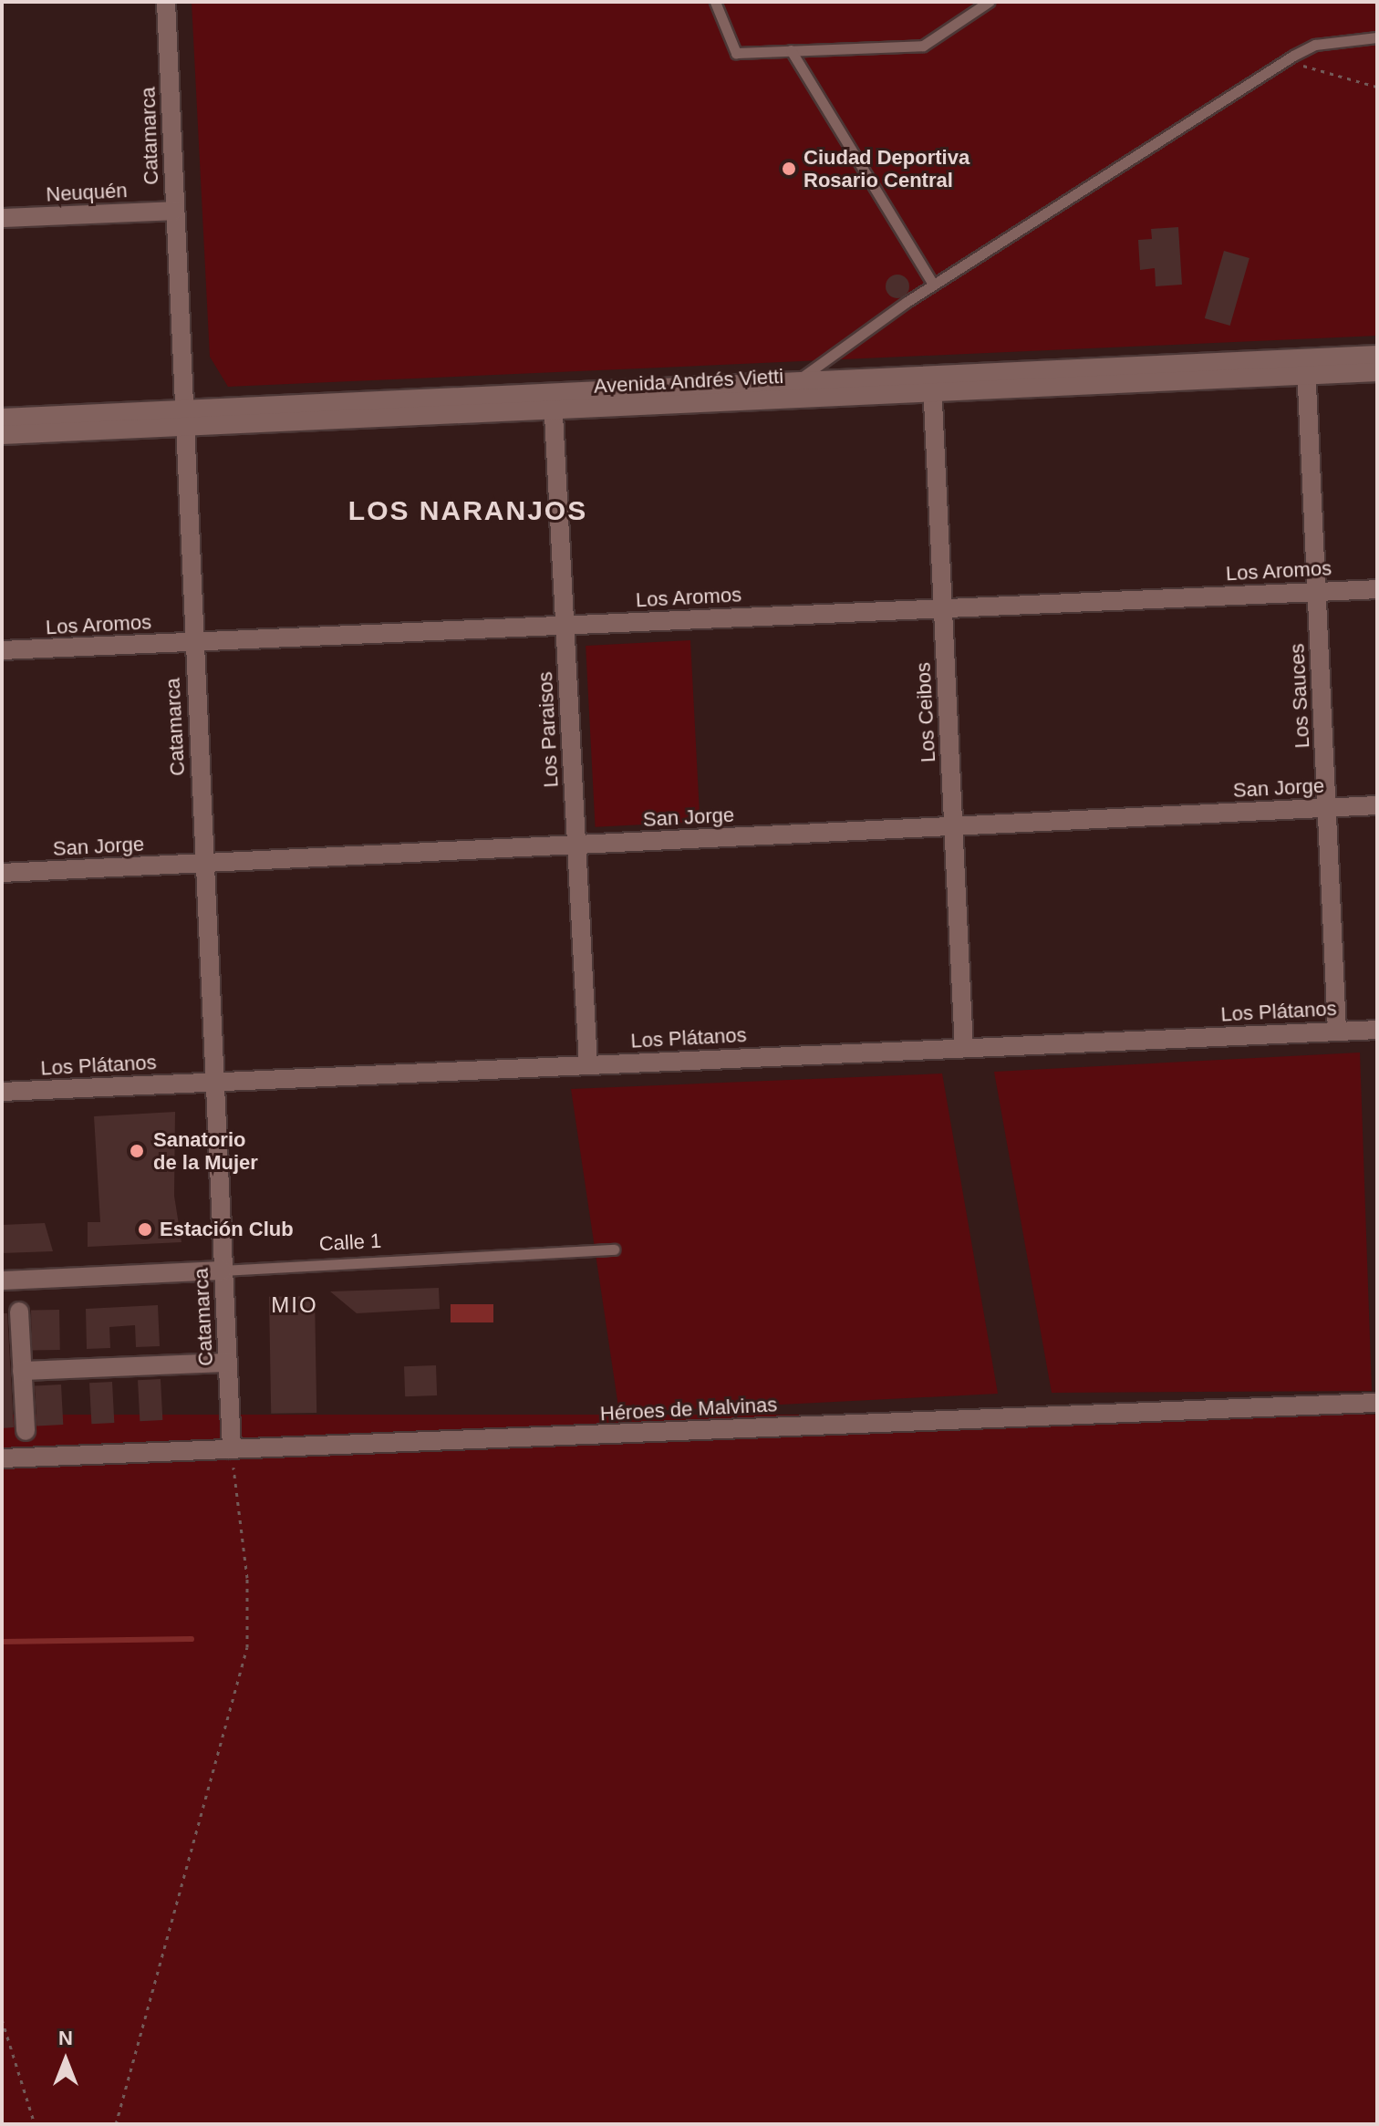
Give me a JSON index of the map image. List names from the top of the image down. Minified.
{"streets":{"street":["Catamarca","Neuquén","Avenida Andrés Vietti","Los Aromos","Los Sauces","Los Ceibos","Los Paraisos","San Jorge","Los Plátanos","Calle 1","Héroes de Malvinas"]},"crossings":[["Catamarca","Neuquén"],["Catamarca","Avenida Andrés Vietti"],["Catamarca","Los Aromos"],["Catamarca","San Jorge"],["Catamarca","Los Plátanos"],["Catamarca","Calle 1"],["Catamarca","Héroes de Malvinas"],["Avenida Andrés Vietti","Los Sauces"],["Avenida Andrés Vietti","Los Ceibos"],["Avenida Andrés Vietti","Los Paraisos"],["Los Aromos","Los Sauces"],["Los Aromos","Los Ceibos"],["Los Aromos","Los Paraisos"],["Los Sauces","San Jorge"],["Los Sauces","Los Plátanos"],["Los Ceibos","San Jorge"],["Los Ceibos","Los Plátanos"],["Los Paraisos","San Jorge"],["Los Paraisos","Los Plátanos"]],"districts":["LOS NARANJOS","MIO"],"places":["Ciudad Deportiva Rosario Central","Sanatorio de la Mujer","Estación Club"],"north":"top"}
